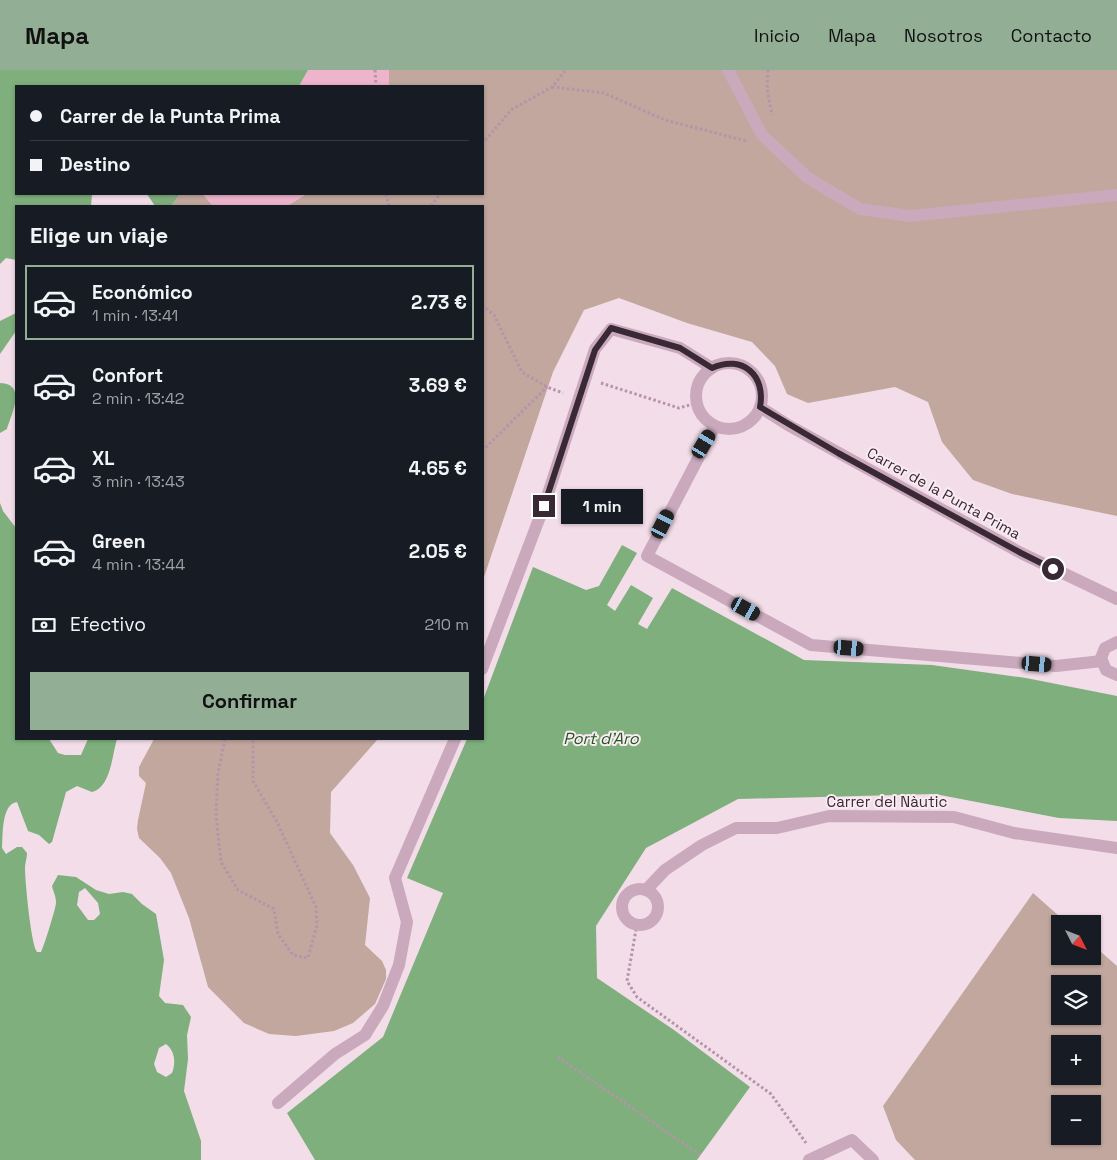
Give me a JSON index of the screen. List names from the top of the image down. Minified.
{"streets":{"street":["Carrer de la Punta Prima","Carrer del Nàutic"]},"water":["Port d'Aro"],"north":"bottom right","page":{"header":"Mapa","nav":["Inicio","Mapa","Nosotros","Contacto"],"banner":["Carrer de la Punta Prima","Destino"],"heading":"Elige un viaje","list":[{"name":"Económico","note":"1 min · 13:41","value":"2.73 €"},{"name":"Confort","note":"2 min · 13:42","value":"3.69 €"},{"name":"XL","note":"3 min · 13:43","value":"4.65 €"},{"name":"Green","note":"4 min · 13:44","value":"2.05 €"}],"bubble":"1 min","pay":["Efectivo","210 m"],"buttons":"Confirmar","map_buttons":["+","−"]}}
